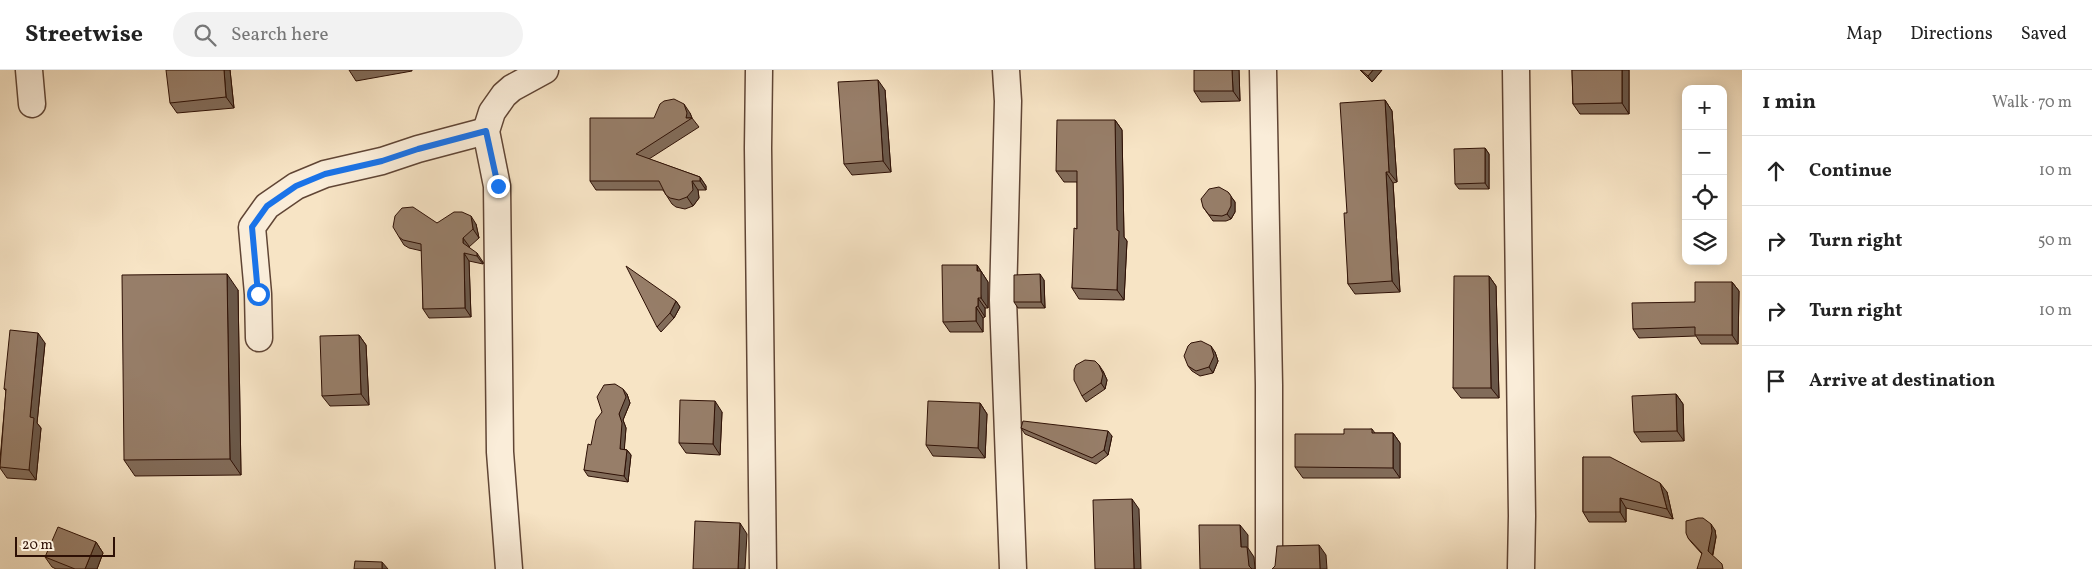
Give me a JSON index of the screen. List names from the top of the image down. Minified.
{"scale_bar":"20 m","page":{"header":"Streetwise","search":"Search here","nav":["Map","Directions","Saved"],"heading":["1 min","Walk · 70 m"],"map_buttons":["+","−"],"list":[["Continue","10 m"],["Turn right","50 m"],["Turn right","10 m"],"Arrive at destination"],"scale":"20 m"}}
